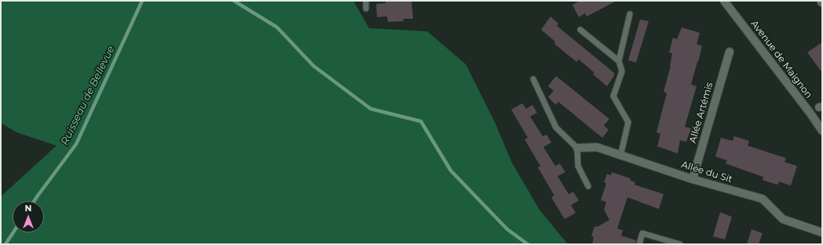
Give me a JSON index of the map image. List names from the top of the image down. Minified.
{"streets":{"street":["Avenue de Maignon","Allée Artémis","Allée du Sit"]},"crossings":[["Allée Artémis","Allée du Sit"]],"water":["Ruisseau de Bellevue"],"north":"top"}
